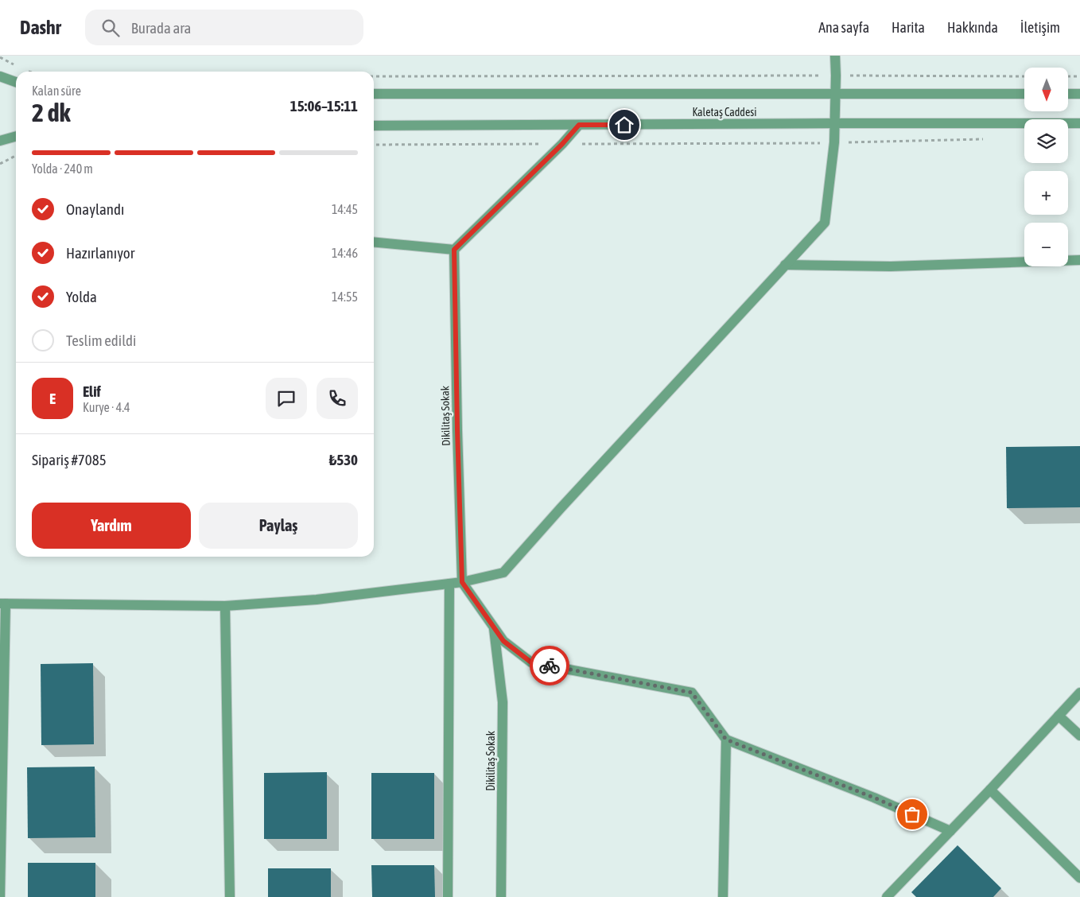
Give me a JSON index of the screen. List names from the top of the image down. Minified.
{"streets":{"street":["Kaletaş Caddesi","Dikilitaş Sokak"]},"north":"bottom","page":{"header":"Dashr","search":"Burada ara","nav":["Ana sayfa","Harita","Hakkında","İletişim"],"map_buttons":["+","−"],"heading":["2 dk","Kalan süre","15:06–15:11"],"panel":["Elif","Kurye · 4.4","Sipariş #7085","₺530"],"bar":"Yolda · 240 m","list":[["Onaylandı","14:45"],["Hazırlanıyor","14:46"],["Yolda","14:55"],"Teslim edildi"],"round":"E","buttons":["Yardım","Paylaş"]}}
